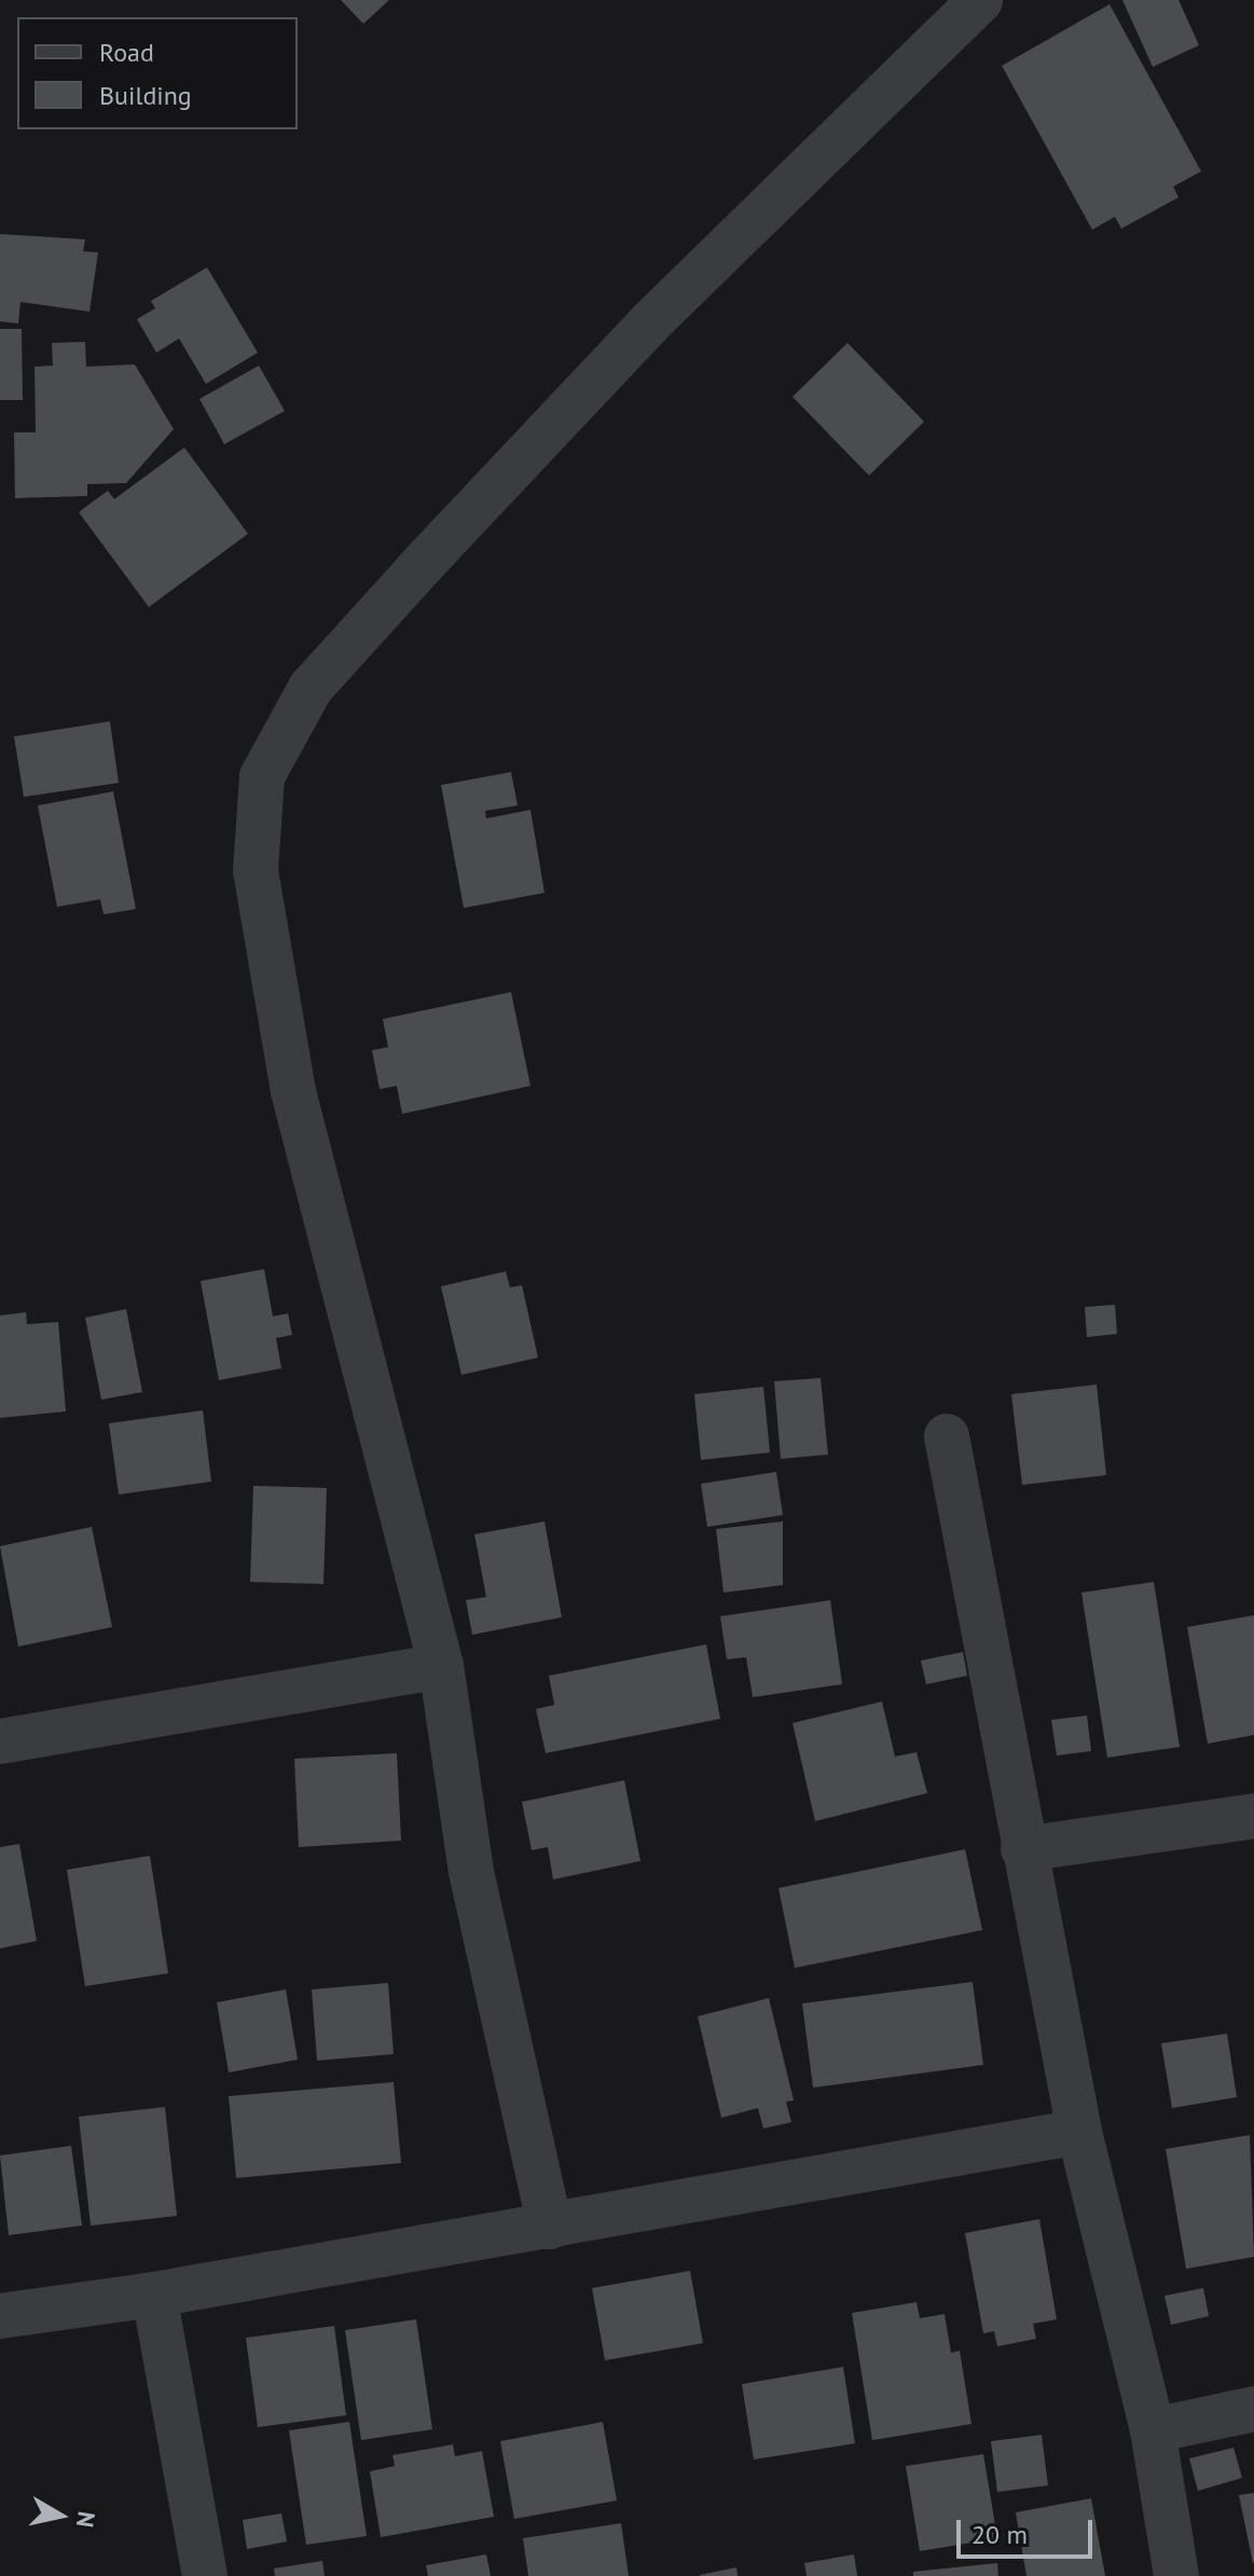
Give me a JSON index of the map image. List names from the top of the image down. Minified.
{"legend":["Road","Building"],"scale_bar":"20 m","north":"right"}
